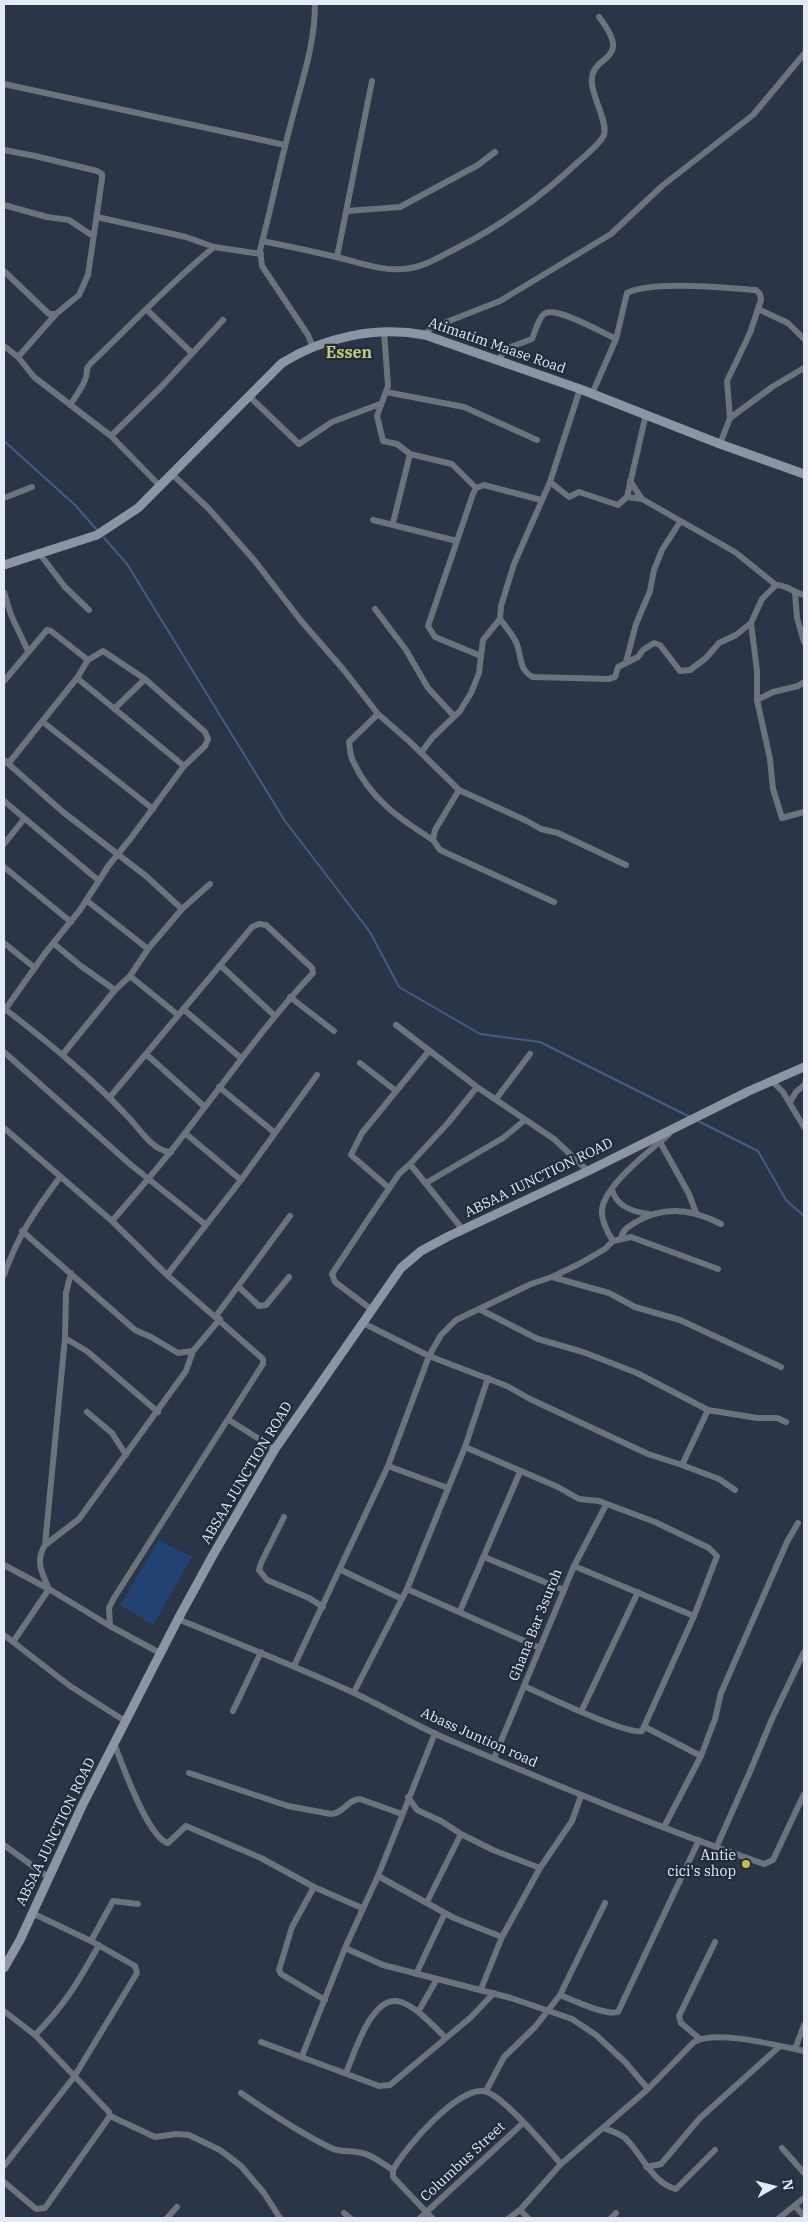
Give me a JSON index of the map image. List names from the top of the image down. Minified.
{"streets":{"street":["Atimatim Maase Road","ABSAA JUNCTION ROAD","Ghana Bar 3suroh","Abass Juntion road","Columbus Street"]},"crossings":[["ABSAA JUNCTION ROAD","Abass Juntion road"],["Ghana Bar 3suroh","Abass Juntion road"]],"districts":["Essen"],"places":["Antie cici's shop"],"north":"right"}
